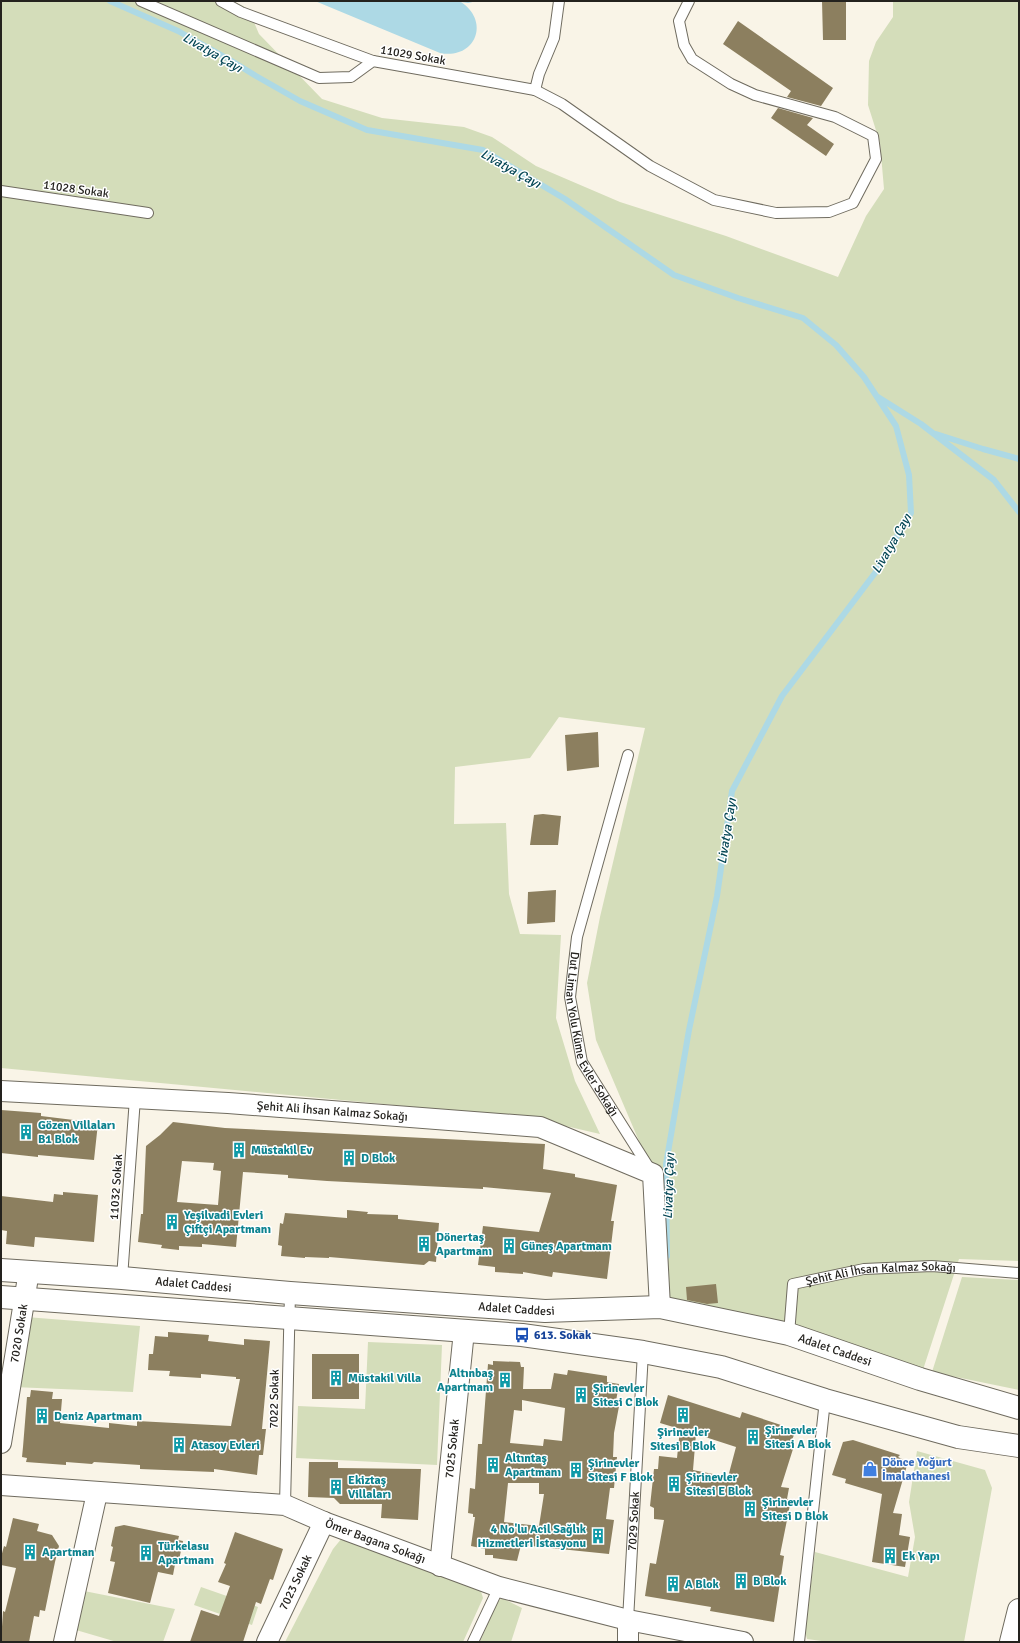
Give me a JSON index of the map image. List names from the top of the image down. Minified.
{"streets":{"street":["Dut Liman Yolu Küme Evler Sokağı","Şehit Ali İhsan Kalmaz Sokağı","Adalet Caddesi","7020 Sokak","7025 Sokak","7029 Sokak","Ömer Bagana Sokağı","7023 Sokak"],"lane":["11029 Sokak","11028 Sokak","11032 Sokak","7022 Sokak"]},"crossings":[["Dut Liman Yolu Küme Evler Sokağı","Şehit Ali İhsan Kalmaz Sokağı"],["Dut Liman Yolu Küme Evler Sokağı","Adalet Caddesi"],["Şehit Ali İhsan Kalmaz Sokağı","11032 Sokak"],["Şehit Ali İhsan Kalmaz Sokağı","Adalet Caddesi"],["11032 Sokak","Adalet Caddesi"],["Adalet Caddesi","7020 Sokak"],["Adalet Caddesi","7022 Sokak"],["Adalet Caddesi","7025 Sokak"],["Adalet Caddesi","7029 Sokak"],["7022 Sokak","Ömer Bagana Sokağı"],["7025 Sokak","Ömer Bagana Sokağı"],["7029 Sokak","Ömer Bagana Sokağı"],["Ömer Bagana Sokağı","7023 Sokak"]],"water":["Livatya Çayı"],"places":{"building":["Gözen Villaları B1 Blok","Müstakil Ev","D Blok","Yeşilvadi Evleri Çiftçi Apartmanı","Dönertaş Apartmanı","Güneş Apartmanı","Müstakil Villa","Altınbaş Apartmanı","Şirinevler Sitesi C Blok","Şirinevler Sitesi B Blok","Deniz Apartmanı","Şirinevler Sitesi A Blok","Atasoy Evleri","Altıntaş Apartmanı","Şirinevler Sitesi F Blok","Şirinevler Sitesi E Blok","Ekiztaş Villaları","Şirinevler Sitesi D Blok","4 No'lu Acil Sağlık Hizmetleri İstasyonu","Apartman","Türkelasu Apartmanı","Ek Yapı","B Blok","A Blok"],"bus stop":["613. Sokak"],"shop":["Dönce Yoğurt İmalathanesi"]}}
